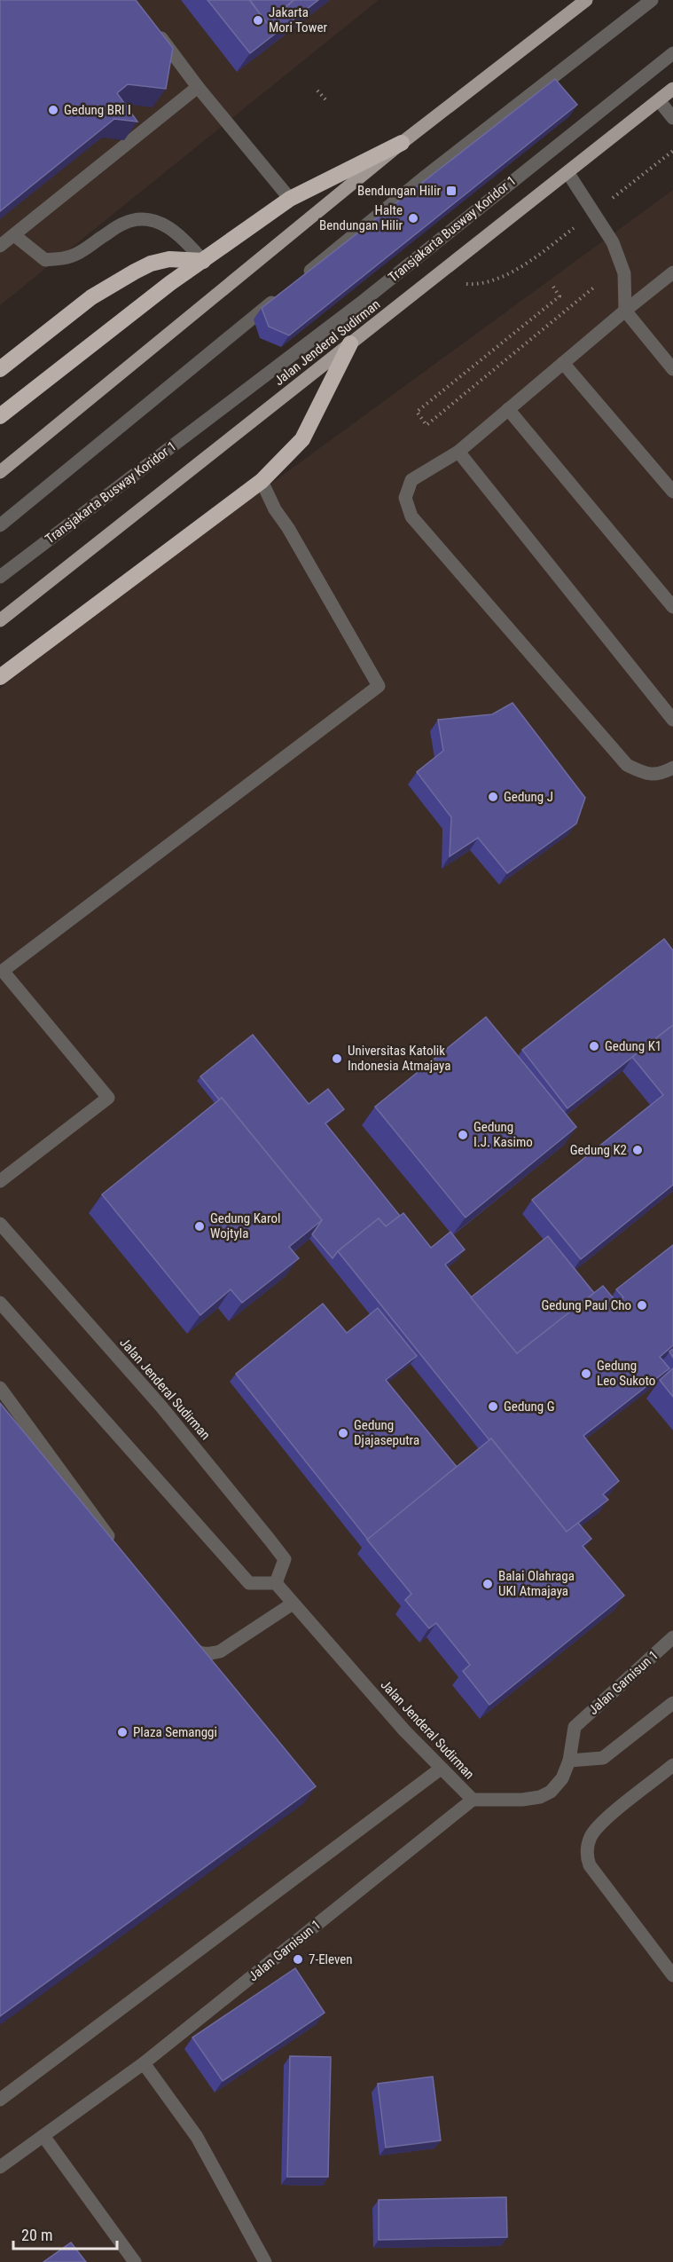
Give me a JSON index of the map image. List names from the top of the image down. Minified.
{"streets":{"main road":["Jalan Jenderal Sudirman"],"street":["Transjakarta Busway Koridor 1","Jalan Garnisun 1"]},"crossings":[["Jalan Jenderal Sudirman","Jalan Garnisun 1"]],"places":{"other":["Jakarta Mori Tower","Gedung BRI I","Halte Bendungan Hilir","Gedung J","Gedung K1","Universitas Katolik Indonesia Atmajaya","Gedung I.J. Kasimo","Gedung K2","Gedung Karol Wojtyla","Gedung Paul Cho","Gedung Leo Sukoto","Gedung G","Gedung Djajaseputra","Balai Olahraga UKI Atmajaya","Plaza Semanggi","7-Eleven"],"transit":["Bendungan Hilir"]},"scale_bar":"20 m"}
